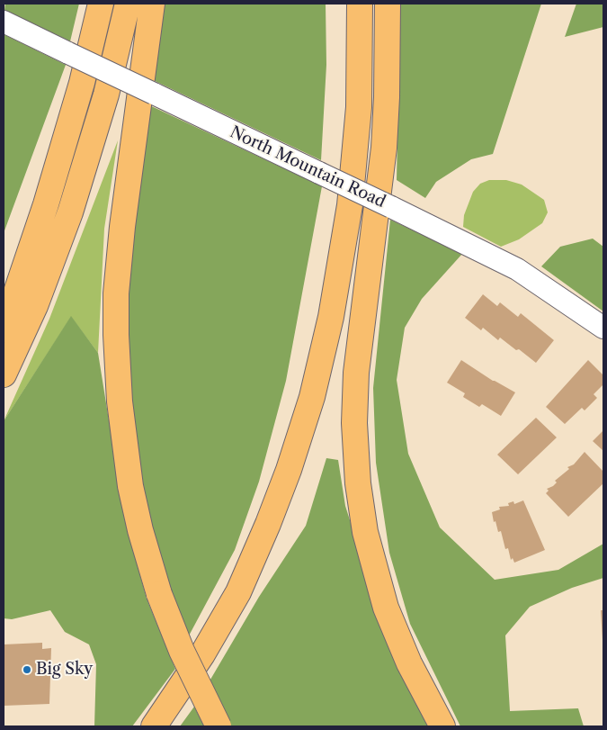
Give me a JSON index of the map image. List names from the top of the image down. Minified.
{"streets":{"street":["North Mountain Road"]},"places":["Big Sky"]}
